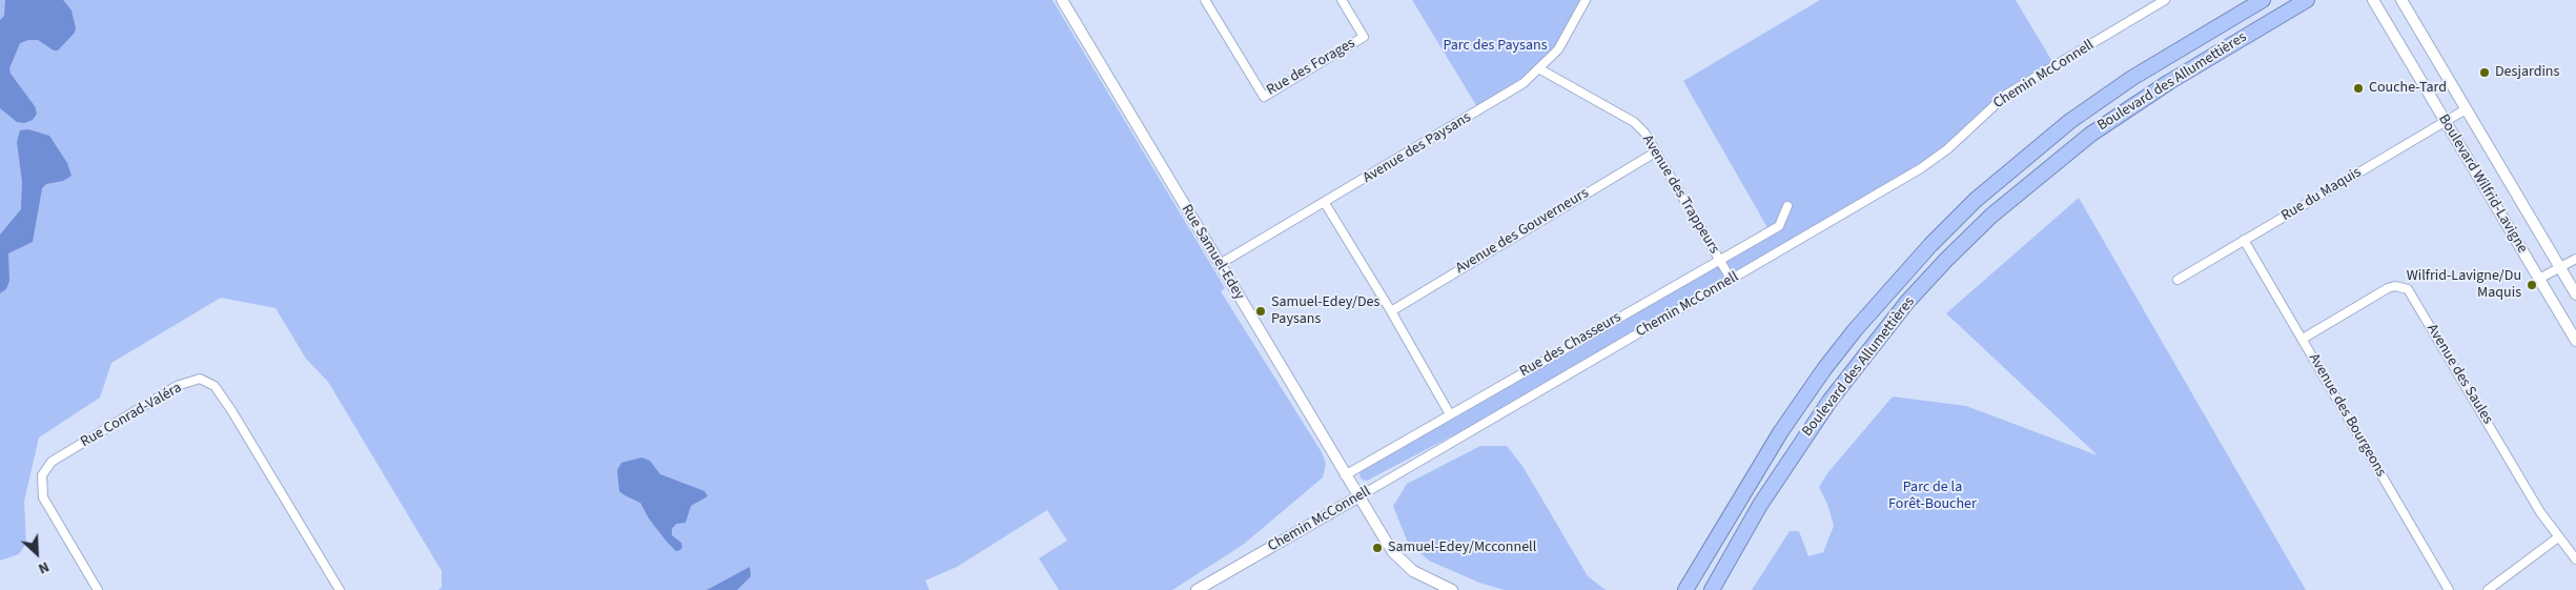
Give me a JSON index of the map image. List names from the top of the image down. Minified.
{"streets":{"highway":["Boulevard des Allumettières"],"street":["Rue des Forages","Chemin McConnell","Avenue des Paysans","Boulevard Wilfrid-Lavigne","Avenue des Trappeurs","Rue du Maquis","Avenue des Gouverneurs","Rue Samuel-Edey","Rue des Chasseurs","Avenue des Saules","Rue Conrad-Valéra","Avenue des Bourgeons"]},"crossings":[["Chemin McConnell","Avenue des Trappeurs"],["Chemin McConnell","Rue Samuel-Edey"],["Avenue des Paysans","Avenue des Trappeurs"],["Avenue des Paysans","Rue Samuel-Edey"],["Boulevard Wilfrid-Lavigne","Rue du Maquis"],["Avenue des Trappeurs","Avenue des Gouverneurs"],["Avenue des Trappeurs","Rue des Chasseurs"],["Rue du Maquis","Avenue des Bourgeons"],["Rue Samuel-Edey","Rue des Chasseurs"],["Avenue des Saules","Avenue des Bourgeons"]],"parks":["Parc des Paysans","Parc de la Forêt-Boucher"],"places":["Desjardins","Couche-Tard","Wilfrid-Lavigne/Du Maquis","Samuel-Edey/Des Paysans","Samuel-Edey/Mcconnell"],"north":"bottom right"}
